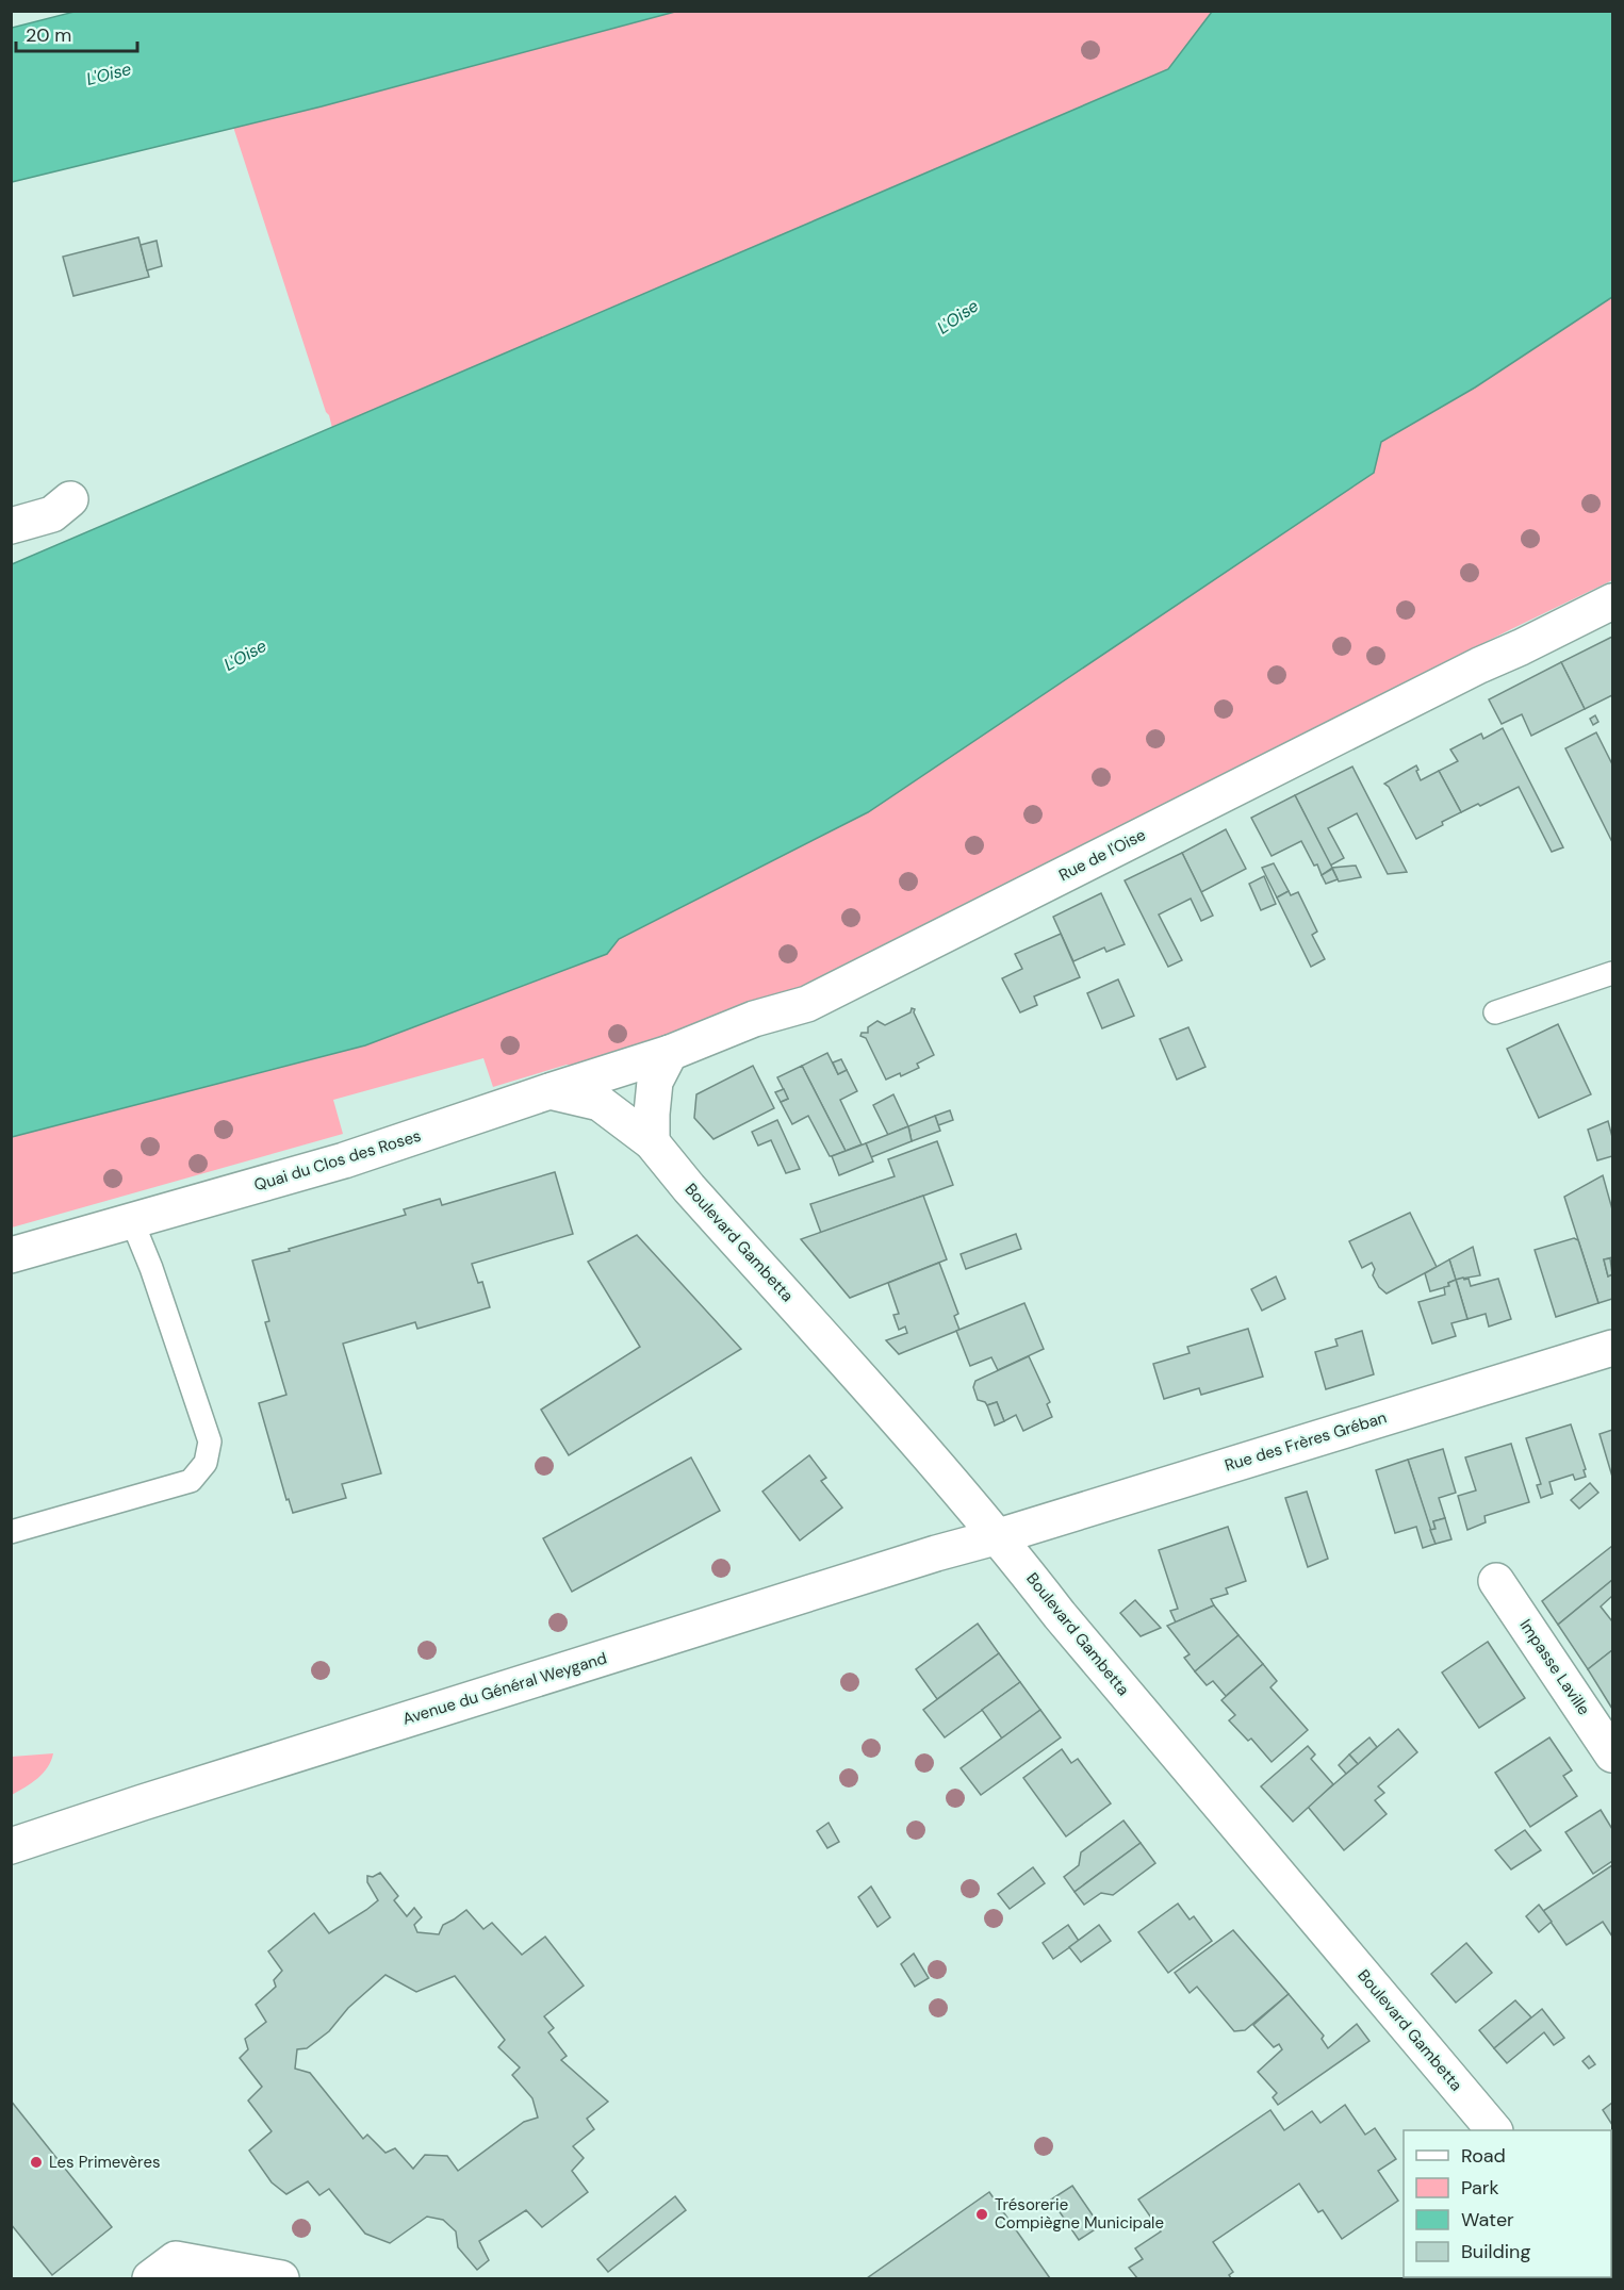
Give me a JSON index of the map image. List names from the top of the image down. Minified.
{"streets":{"street":["Rue de l'Oise","Quai du Clos des Roses","Boulevard Gambetta","Rue des Frères Gréban","Impasse Laville","Avenue du Général Weygand"]},"crossings":[["Rue de l'Oise","Quai du Clos des Roses"],["Boulevard Gambetta","Rue des Frères Gréban"],["Boulevard Gambetta","Avenue du Général Weygand"],["Rue des Frères Gréban","Avenue du Général Weygand"]],"water":["L'Oise"],"places":["Les Primevères","Trésorerie Compiègne Municipale"],"legend":["Road","Park","Water","Building"],"scale_bar":"20 m"}
